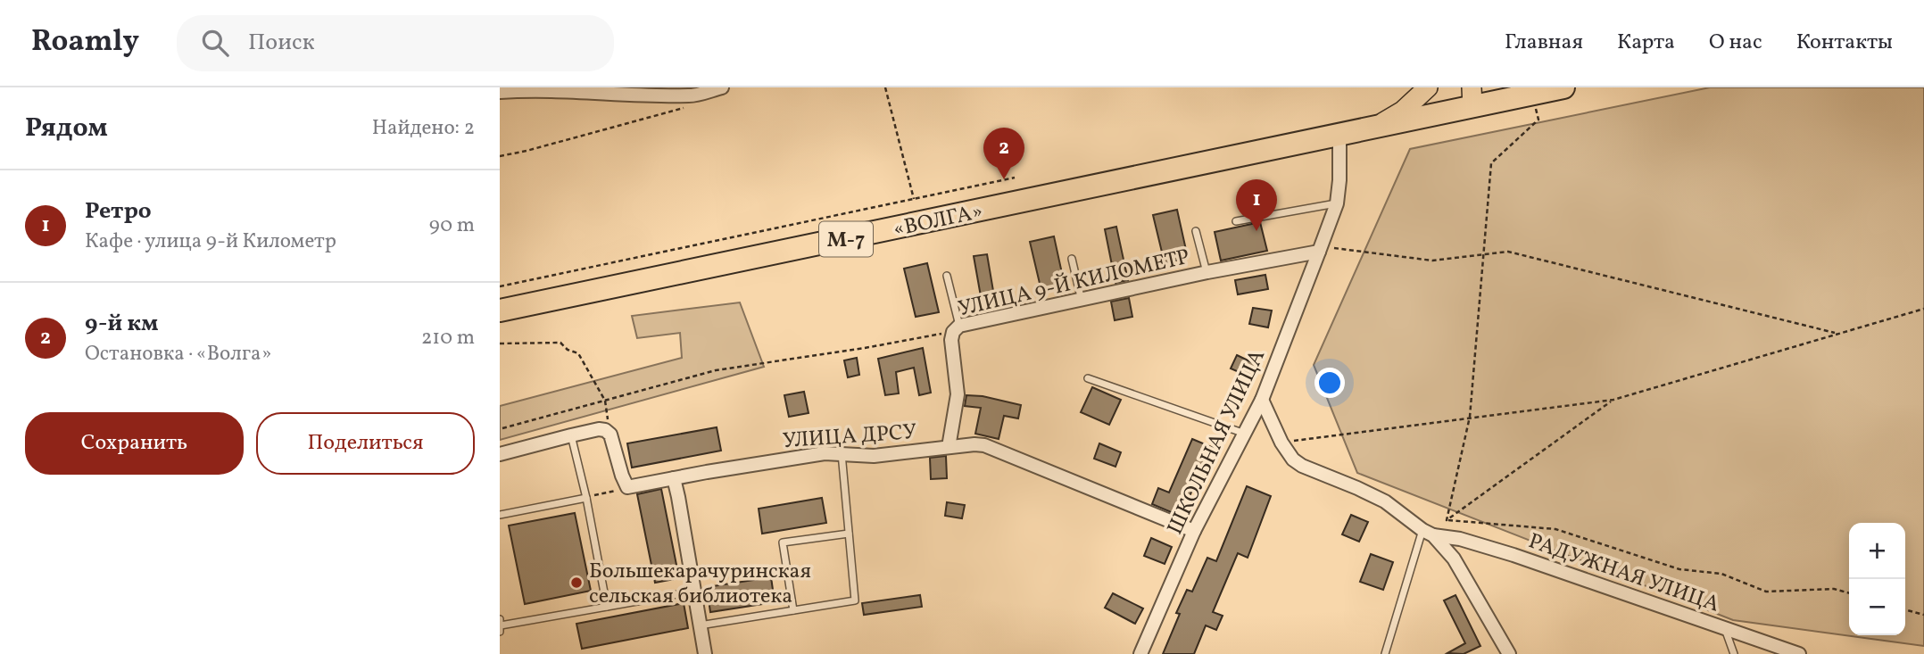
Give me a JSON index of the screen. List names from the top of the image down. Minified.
{"streets":{"highway":["«ВОЛГА»","М-7"],"street":["УЛИЦА 9-Й КИЛОМЕТР","УЛИЦА ДРСУ","ШКОЛЬНАЯ УЛИЦА","РАДУЖНАЯ УЛИЦА"]},"crossings":[["«ВОЛГА»","М-7"],["«ВОЛГА»","ШКОЛЬНАЯ УЛИЦА"],["М-7","ШКОЛЬНАЯ УЛИЦА"],["УЛИЦА 9-Й КИЛОМЕТР","УЛИЦА ДРСУ"],["УЛИЦА 9-Й КИЛОМЕТР","ШКОЛЬНАЯ УЛИЦА"],["УЛИЦА ДРСУ","ШКОЛЬНАЯ УЛИЦА"]],"places":["Большекарачуринская сельская библиотека"],"page":{"header":"Roamly","search":"Поиск","nav":["Главная","Карта","О нас","Контакты"],"heading":["Рядом","Найдено: 2"],"pins":["2","1"],"list":[{"mark":"1","name":"Ретро","note":"Кафе · улица 9-й Километр","value":"90 m"},{"mark":"2","name":"9-й км","note":"Остановка · «Волга»","value":"210 m"}],"buttons":["Сохранить","Поделиться"],"map_buttons":["+","−"]}}
